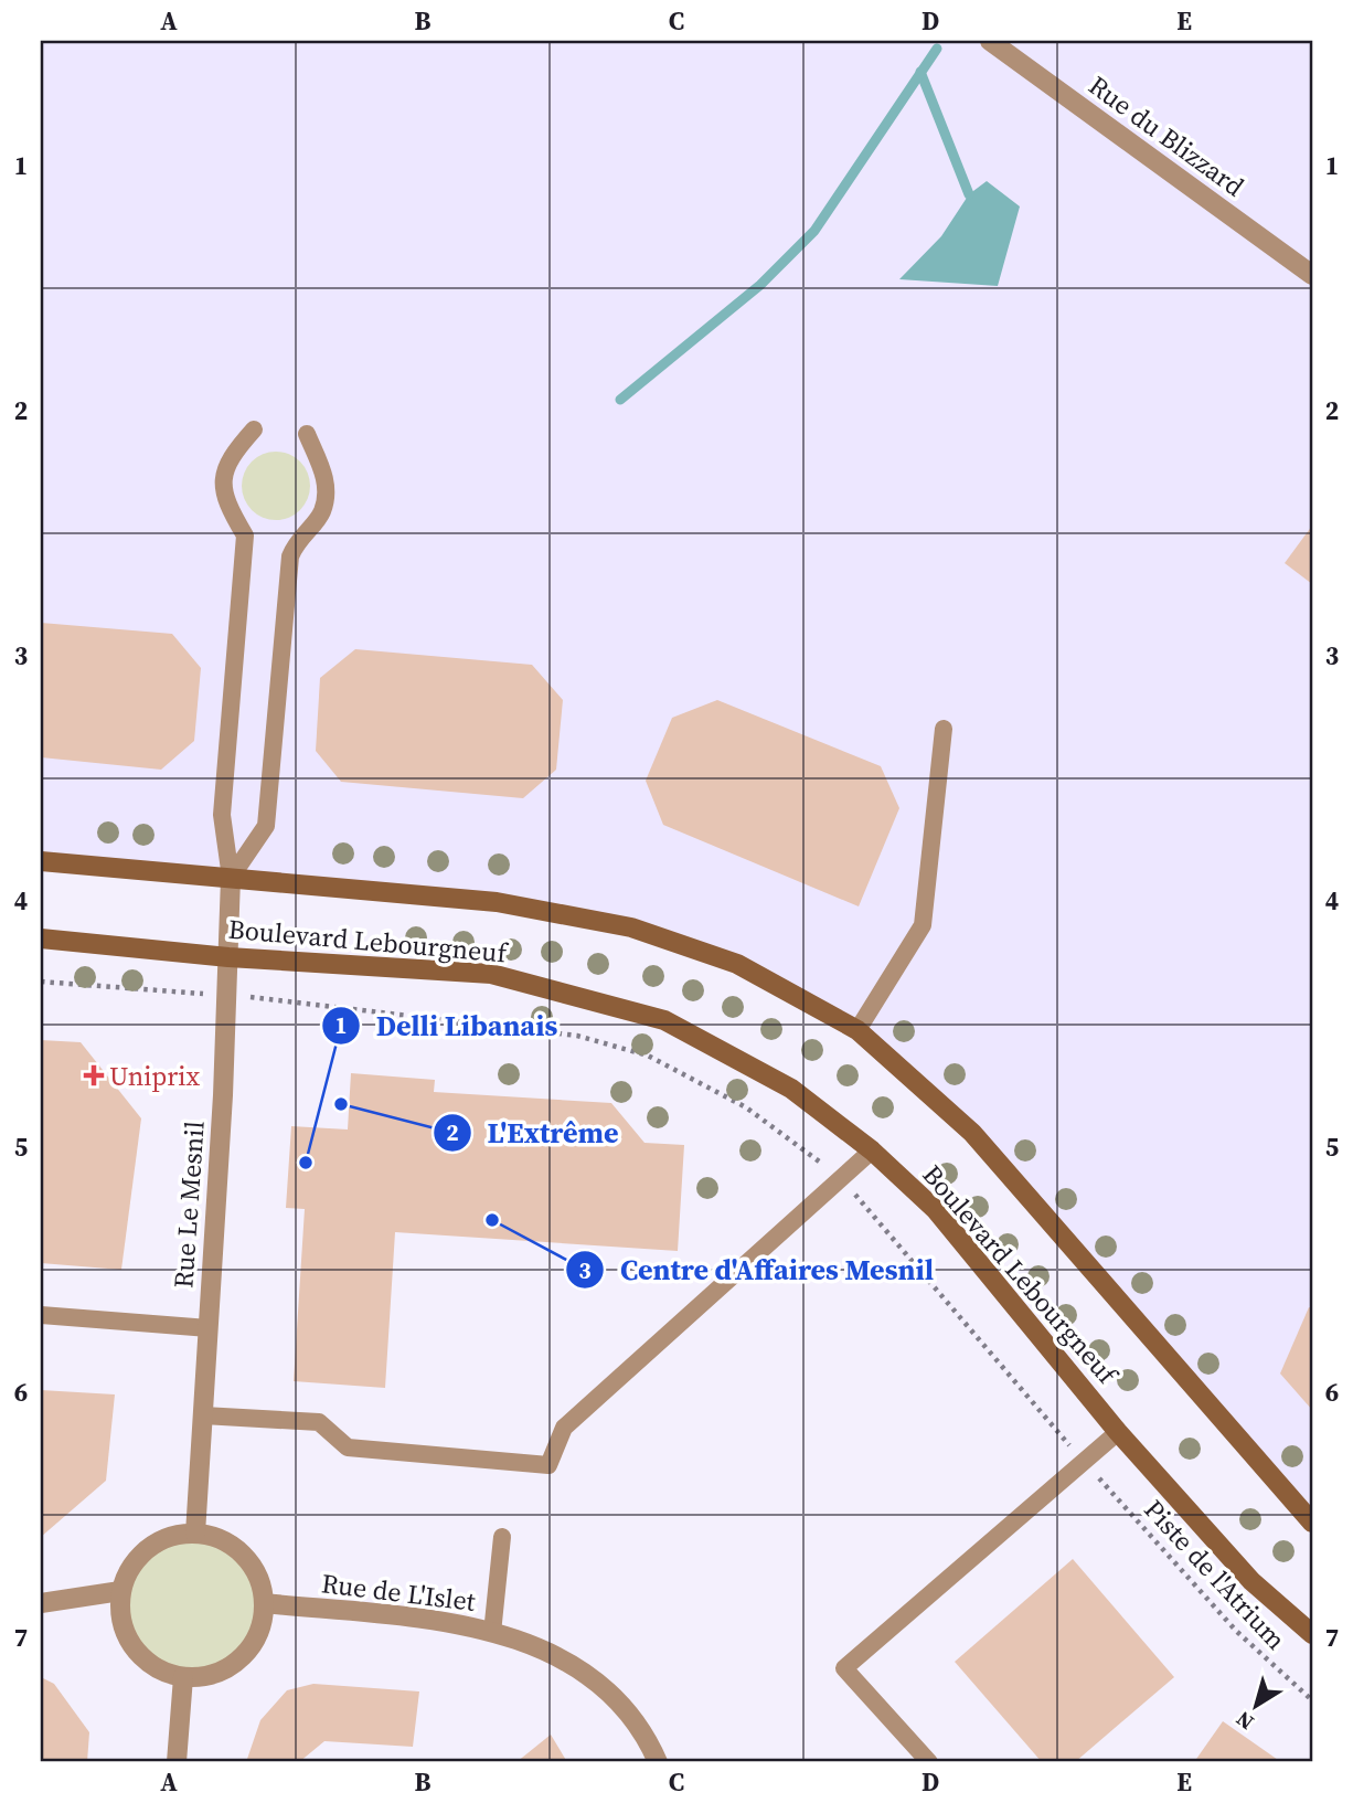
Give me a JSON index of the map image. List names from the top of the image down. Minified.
{"streets":{"main road":["Boulevard Lebourgneuf"],"street":["Rue du Blizzard","Rue Le Mesnil","Rue de L'Islet"],"path":["Piste de l'Atrium"]},"crossings":[["Boulevard Lebourgneuf","Rue Le Mesnil"],["Rue Le Mesnil","Rue de L'Islet"]],"places":{"health":["Uniprix"],"other":["L'Extrême","Delli Libanais","Centre d'Affaires Mesnil"]},"north":"bottom left","grid":{"columns":["A","B","C","D","E"],"rows":["1","2","3","4","5","6","7"]}}
